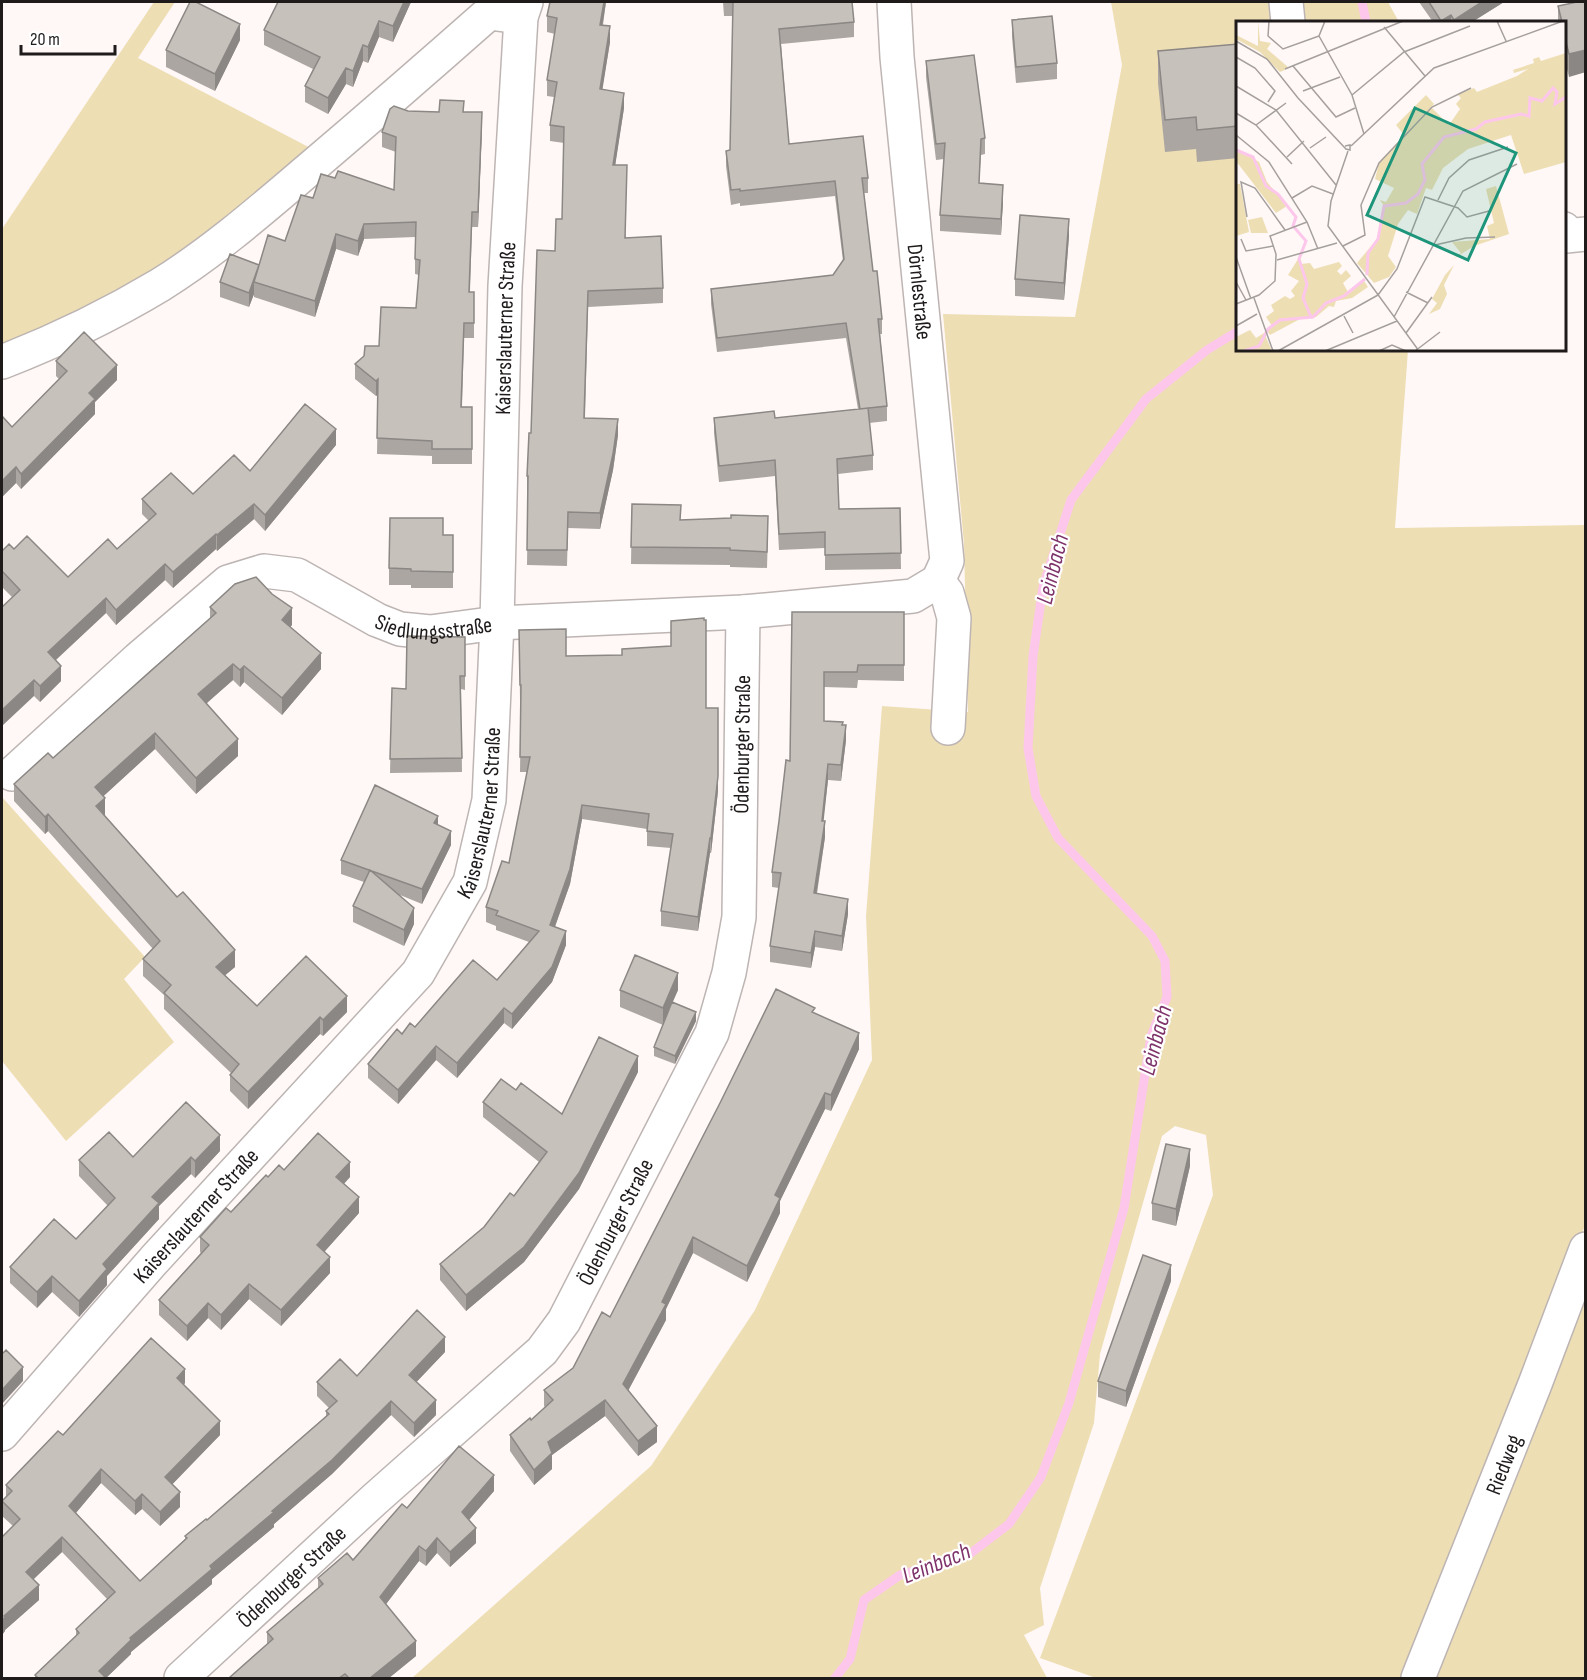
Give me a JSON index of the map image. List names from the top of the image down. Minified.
{"streets":{"street":["Dörnlestraße","Kaiserslauterner Straße","Siedlungsstraße","Ödenburger Straße","Riedweg"]},"crossings":[["Dörnlestraße","Siedlungsstraße"],["Kaiserslauterner Straße","Siedlungsstraße"],["Siedlungsstraße","Ödenburger Straße"]],"water":["Leinbach"],"scale_bar":"20 m"}
